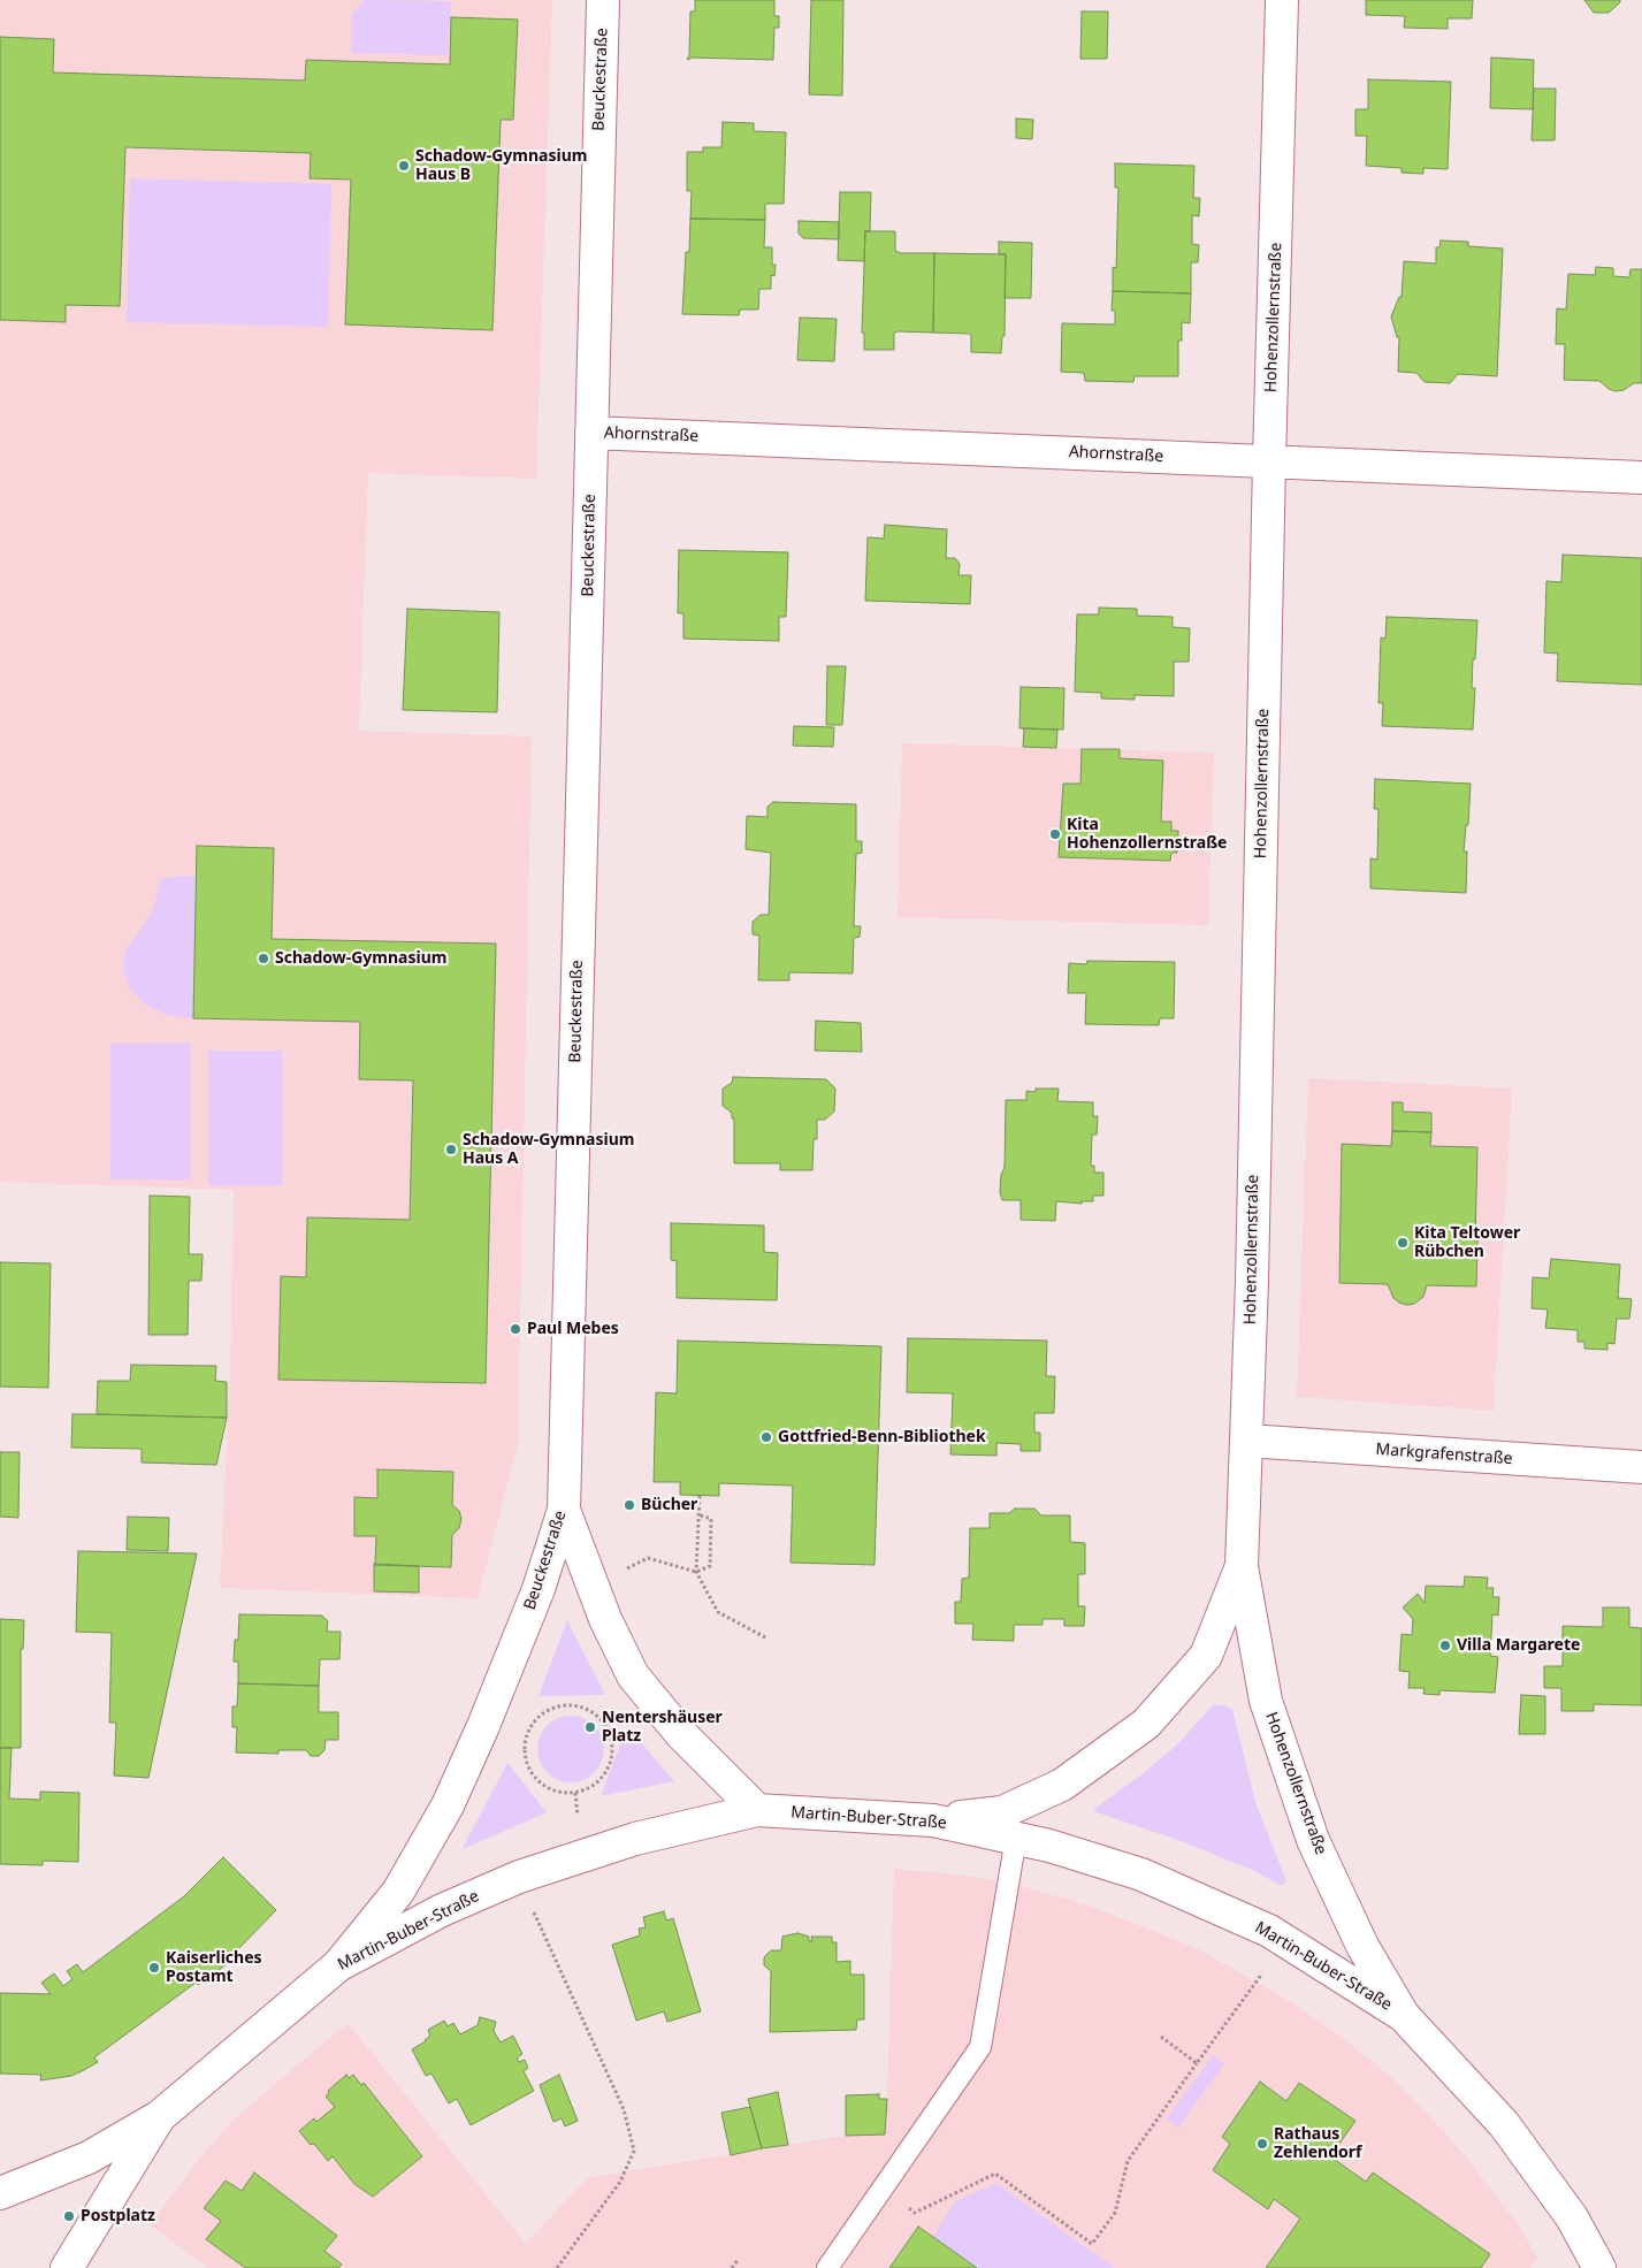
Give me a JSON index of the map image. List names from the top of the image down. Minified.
{"streets":{"street":["Beuckestraße","Hohenzollernstraße","Ahornstraße","Markgrafenstraße","Martin-Buber-Straße"]},"crossings":[["Beuckestraße","Ahornstraße"],["Beuckestraße","Martin-Buber-Straße"],["Hohenzollernstraße","Ahornstraße"],["Hohenzollernstraße","Markgrafenstraße"],["Hohenzollernstraße","Martin-Buber-Straße"]],"places":["Schadow-Gymnasium Haus B","Kita Hohenzollernstraße","Schadow-Gymnasium","Schadow-Gymnasium Haus A","Kita Teltower Rübchen","Paul Mebes","Gottfried-Benn-Bibliothek","Bücher","Villa Margarete","Nentershäuser Platz","Kaiserliches Postamt","Rathaus Zehlendorf","Postplatz"]}
